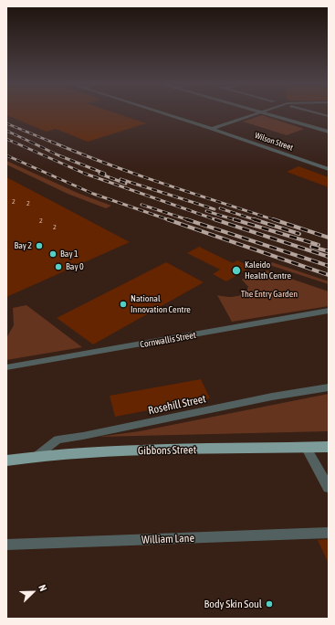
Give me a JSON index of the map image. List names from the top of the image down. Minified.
{"streets":{"main road":["Gibbons Street"],"street":["Wilson Street","Cornwallis Street","Rosehill Street","William Lane"]},"crossings":[["Rosehill Street","Gibbons Street"]],"parks":["The Entry Garden"],"places":["Bay 2","Bay 1","Bay 0","Kaleido Health Centre","National Innovation Centre","Body Skin Soul"],"house_numbers":["2","2","2","2"],"north":"top right"}
